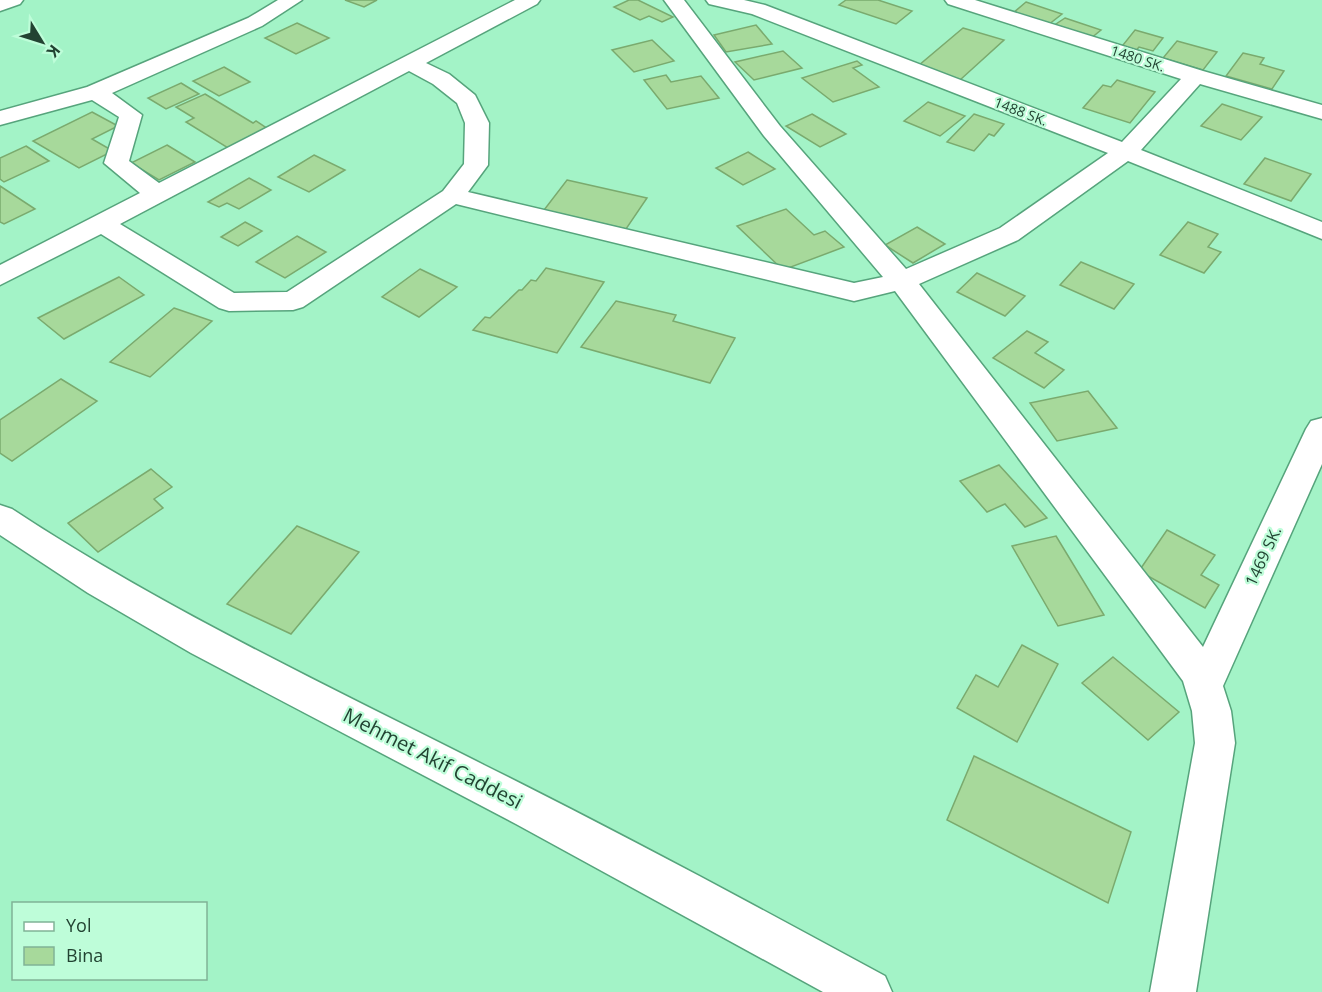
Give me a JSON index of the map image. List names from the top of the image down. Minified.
{"streets":{"street":["1480 SK.","1488 SK.","1469 SK.","Mehmet Akif Caddesi"]},"legend":["Yol","Bina"],"north":"bottom right"}
